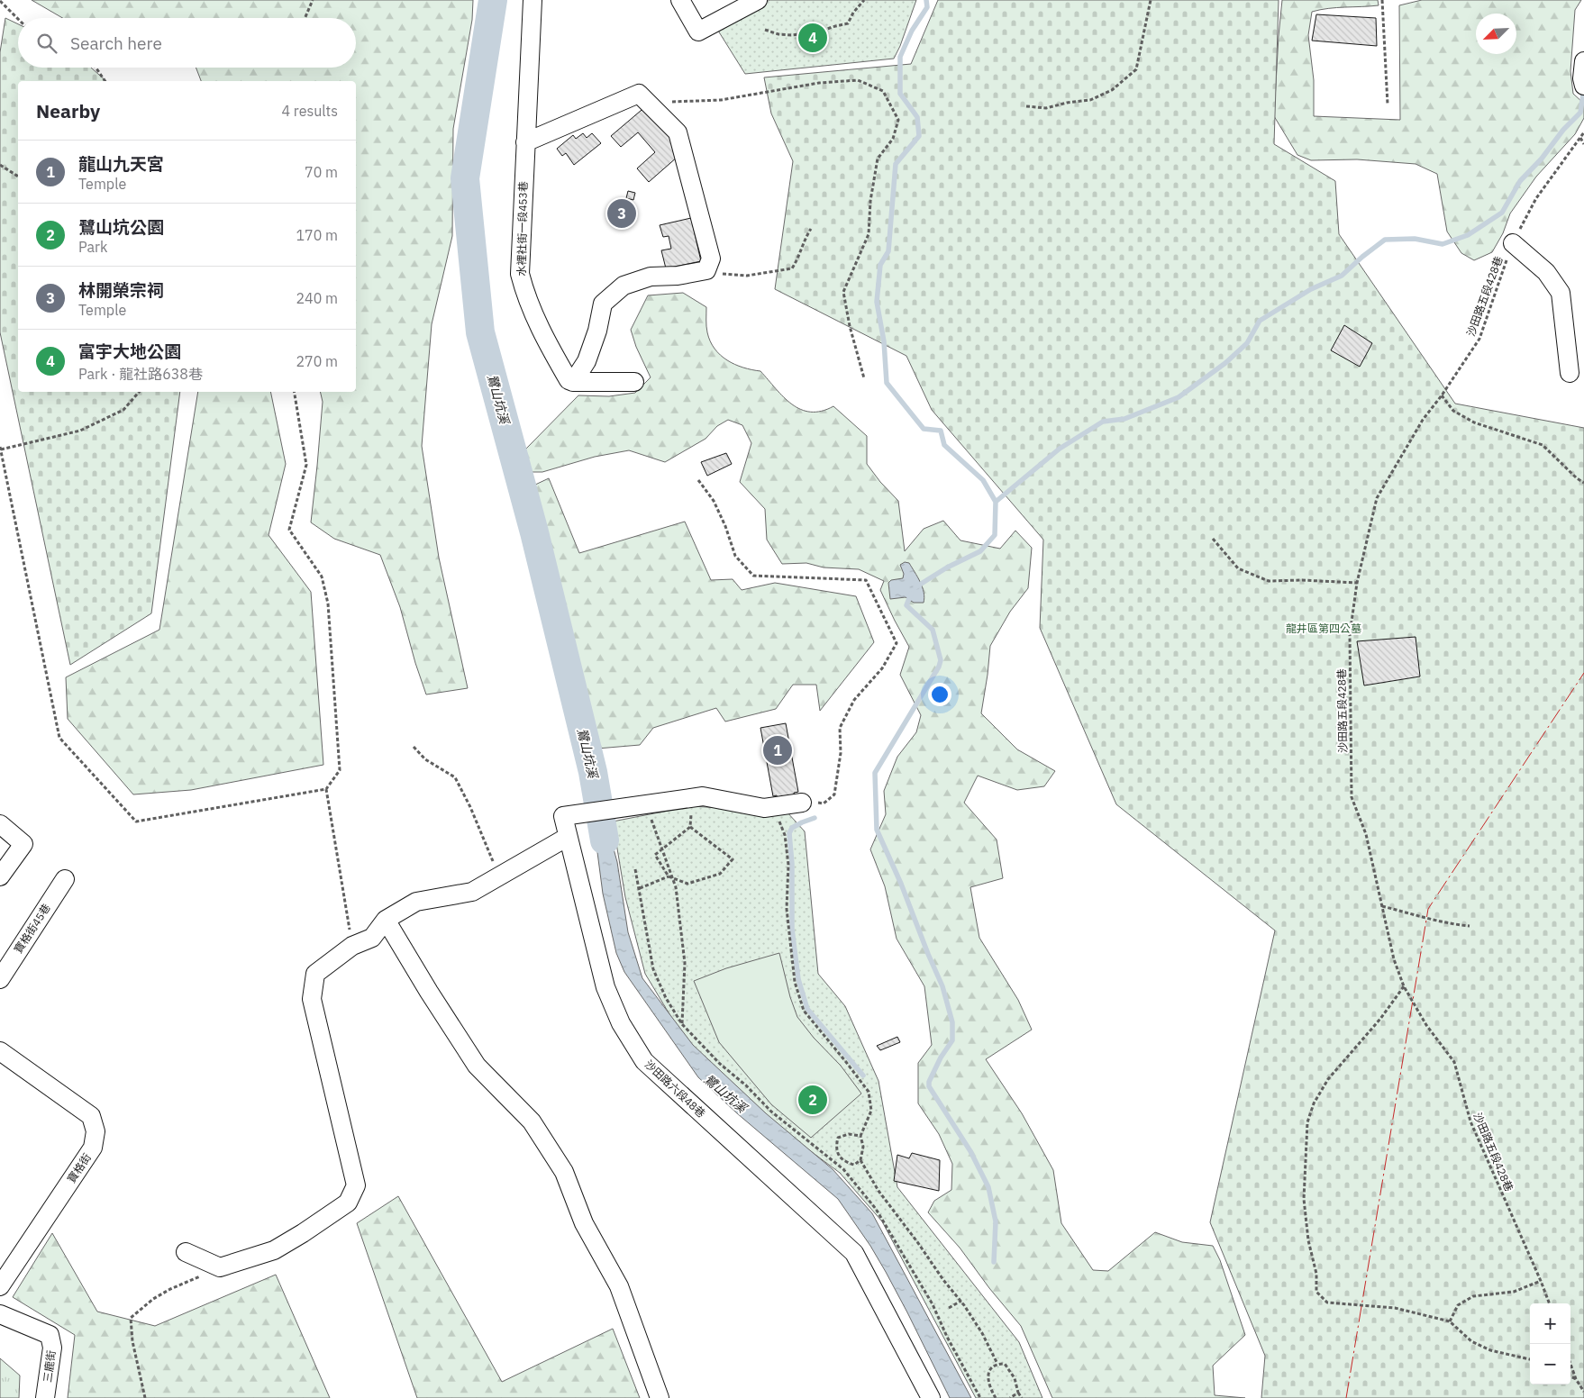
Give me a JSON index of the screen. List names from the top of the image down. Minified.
{"streets":{"street":["水裡社街一段453巷","寶格街45巷","沙田路六段48巷","寶格街","三鹿街"],"path":["沙田路五段428巷"]},"water":["鷺山坑溪"],"parks":["龍井區第四公墓"],"north":"bottom left","page":{"search":"Search here","pins":["4","3","1","2"],"heading":["Nearby","4 results"],"list":[{"mark":"1","name":"龍山九天宮","note":"Temple","value":"70 m"},{"mark":"2","name":"鷺山坑公園","note":"Park","value":"170 m"},{"mark":"3","name":"林開榮宗祠","note":"Temple","value":"240 m"},{"mark":"4","name":"富宇大地公園","note":"Park · 龍社路638巷","value":"270 m"}],"map_buttons":["+","−"]}}
